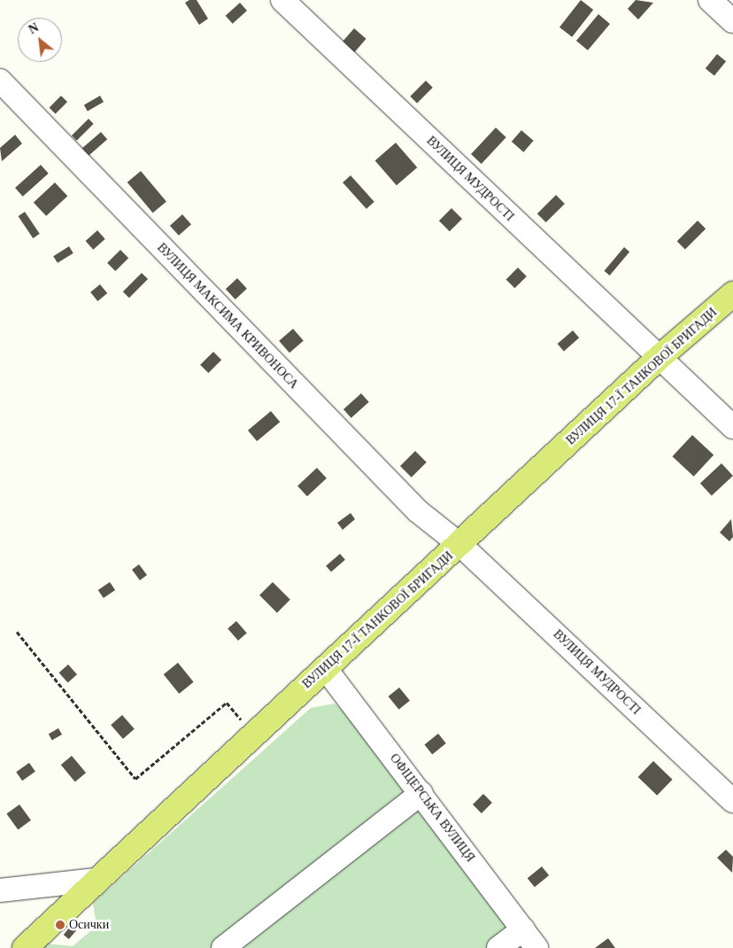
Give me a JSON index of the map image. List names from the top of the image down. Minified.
{"streets":{"main road":["ВУЛИЦЯ 17-Ї ТАНКОВОЇ БРИГАДИ"],"street":["ВУЛИЦЯ МУДРОСТІ","ВУЛИЦЯ МАКСИМА КРИВОНОСА","ОФІЦЕРСЬКА ВУЛИЦЯ"]},"crossings":[["ВУЛИЦЯ МУДРОСТІ","ВУЛИЦЯ МАКСИМА КРИВОНОСА"],["ВУЛИЦЯ МУДРОСТІ","ВУЛИЦЯ 17-Ї ТАНКОВОЇ БРИГАДИ"],["ВУЛИЦЯ МАКСИМА КРИВОНОСА","ВУЛИЦЯ 17-Ї ТАНКОВОЇ БРИГАДИ"],["ВУЛИЦЯ 17-Ї ТАНКОВОЇ БРИГАДИ","ОФІЦЕРСЬКА ВУЛИЦЯ"]],"places":["Осички"],"north":"top left"}
